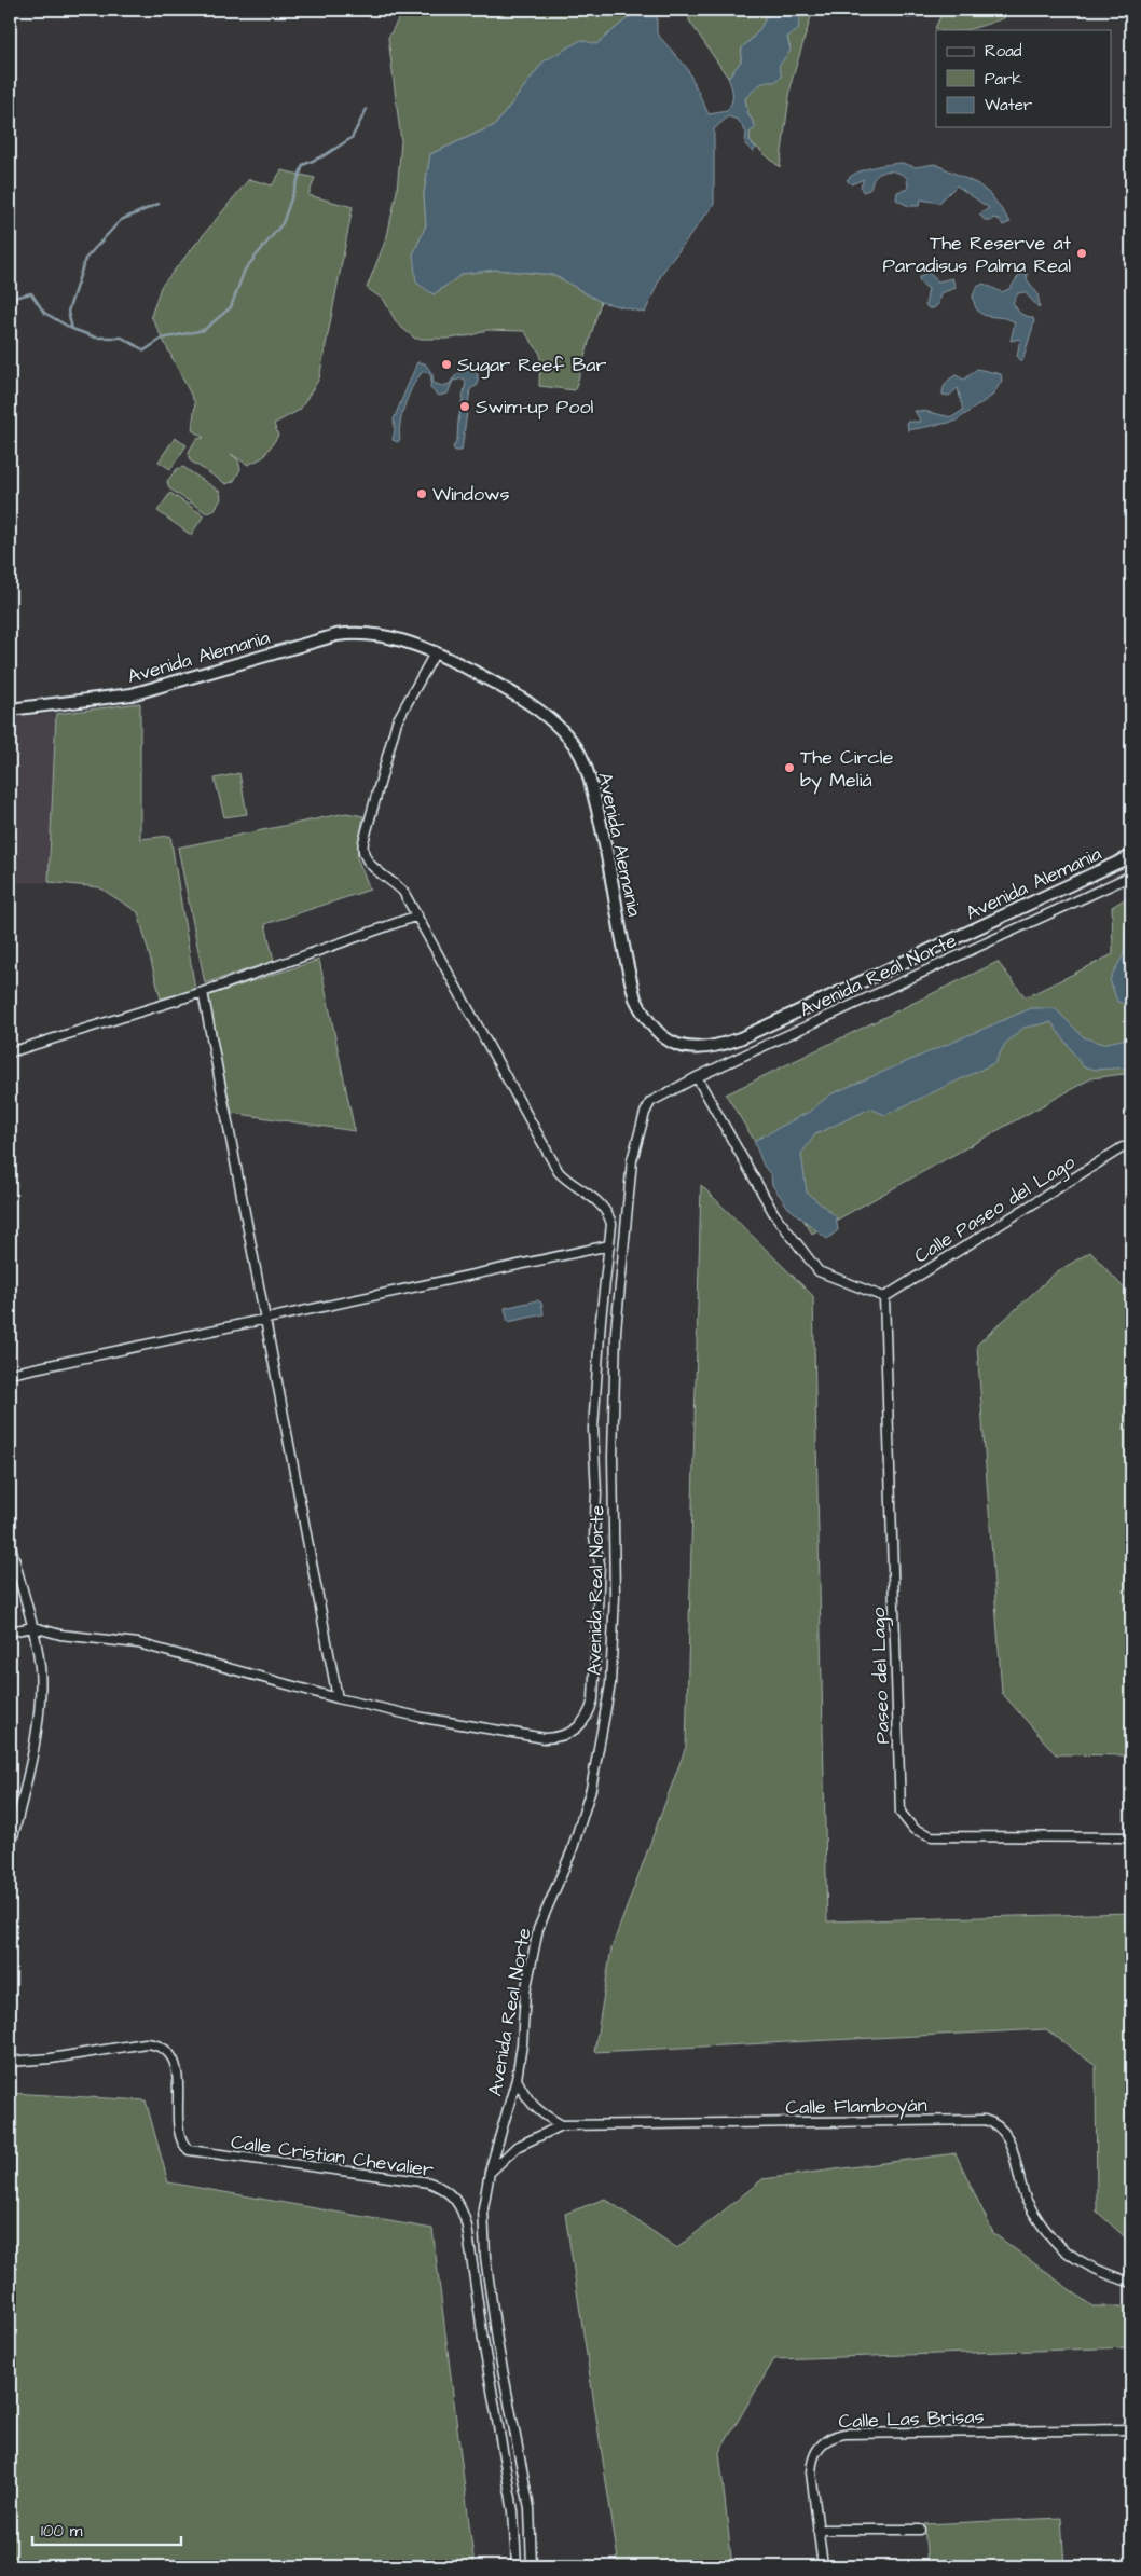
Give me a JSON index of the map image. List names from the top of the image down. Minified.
{"streets":{"street":["Avenida Alemania","Avenida Real Norte","Calle Paseo del Lago","Paseo del Lago","Calle Flamboyán","Calle Cristian Chevalier","Calle Las Brisas"]},"crossings":[["Calle Paseo del Lago","Paseo del Lago"]],"places":["The Reserve at Paradisus Palma Real","Sugar Reef Bar","Swim-up Pool","Windows","The Circle by Meliá"],"legend":["Road","Park","Water"],"scale_bar":"100 m"}
